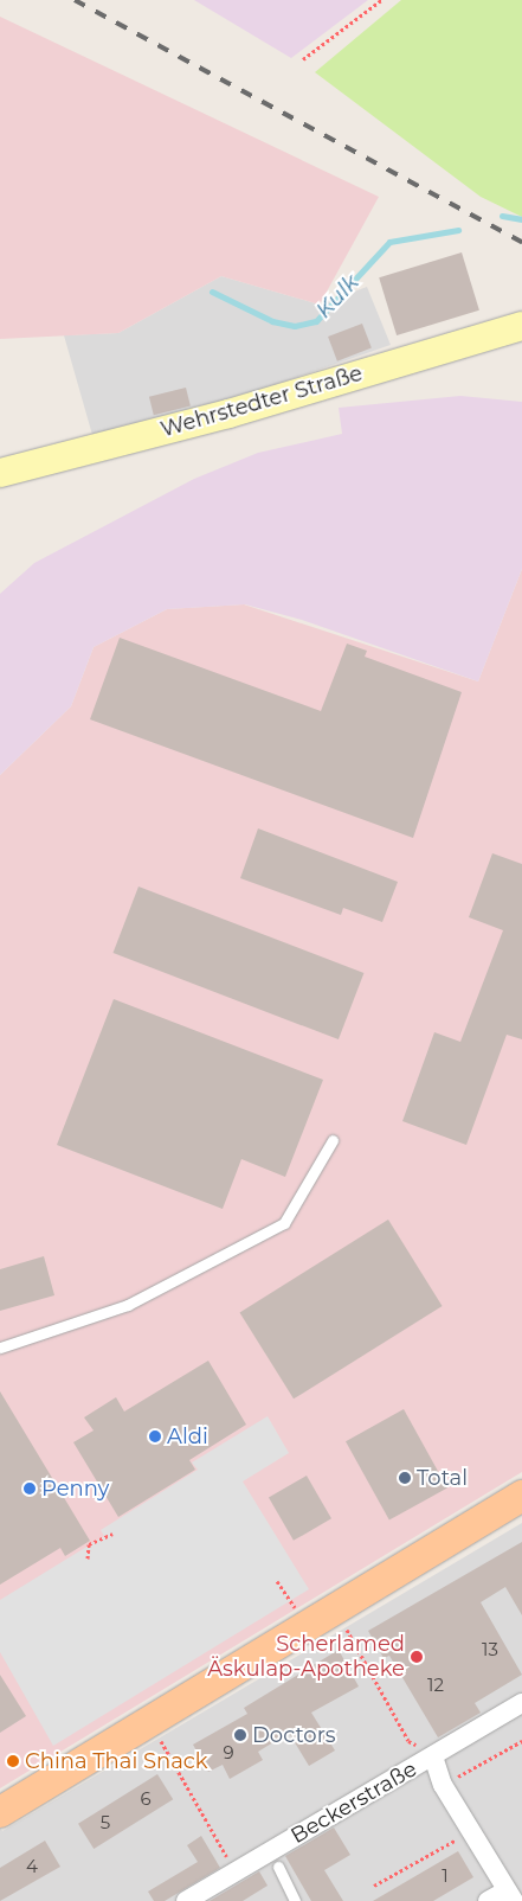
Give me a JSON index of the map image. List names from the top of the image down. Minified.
{"streets":{"street":["Wehrstedter Straße","Beckerstraße"]},"water":["Kulk"],"places":["Aldi","Total","Penny","Scherlamed Äskulap-Apotheke","Doctors","China Thai Snack"],"house_numbers":["13","12","9","6","5","4","1"]}
